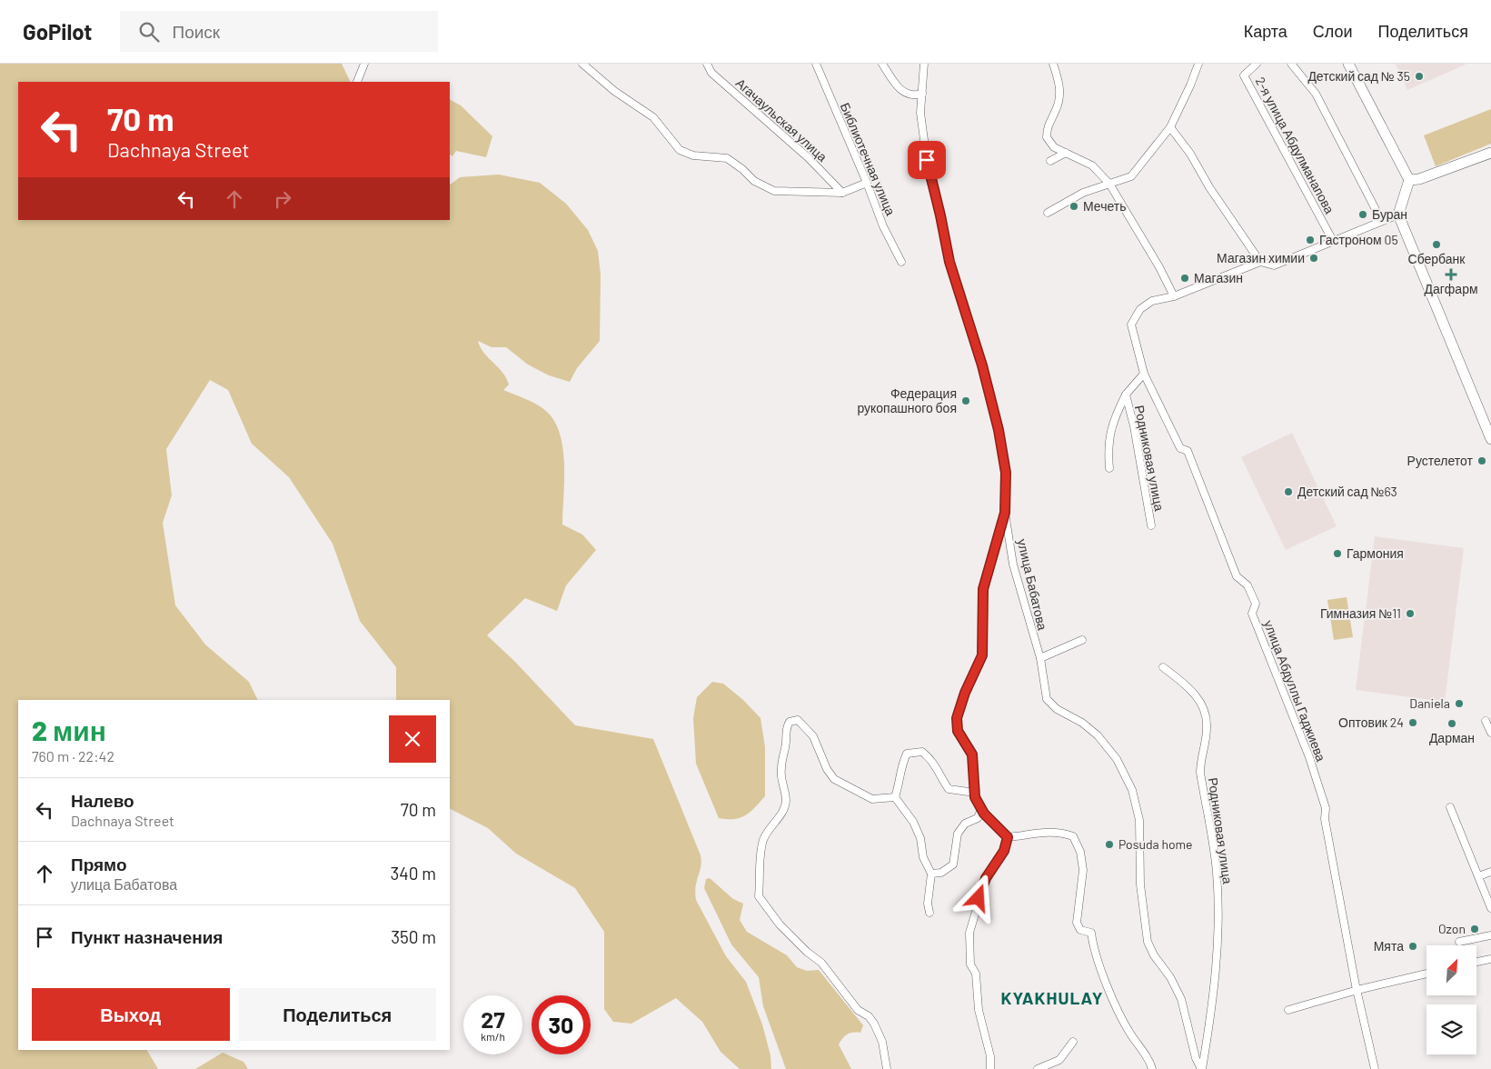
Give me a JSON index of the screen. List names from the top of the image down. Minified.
{"streets":{"street":["Агачаульская улица","2-я улица Абдулманапова","Библиотечная улица","Родниковая улица","улица Бабатова","улица Абдуллы Гаджиева"]},"crossings":[["Родниковая улица","улица Бабатова"],["Родниковая улица","улица Абдуллы Гаджиева"]],"districts":["KYAKHULAY"],"places":{"other":["Детский сад № 35","Мечеть","Буран","Гастроном 05","Сбербанк","Магазин химии","Магазин","Федерация рукопашного боя","Рустелетот","Детский сад №63","Гармония","Гимназия №11","Daniela","Оптовик 24","Дарман","Posuda home","Ozon","Мята"],"health":["Дагфарм"]},"north":"top right","page":{"header":"GoPilot","search":"Поиск","nav":["Карта","Слои","Поделиться"],"turn":["70 m","Dachnaya Street"],"heading":["2 мин","760 m · 22:42"],"list":[{"name":"Налево","note":"Dachnaya Street","value":"70 m"},{"name":"Прямо","note":"улица Бабатова","value":"340 m"},{"name":"Пункт назначения","value":"350 m"}],"buttons":["Выход","Поделиться"],"speed":"27 km/h","limit":"30"}}
